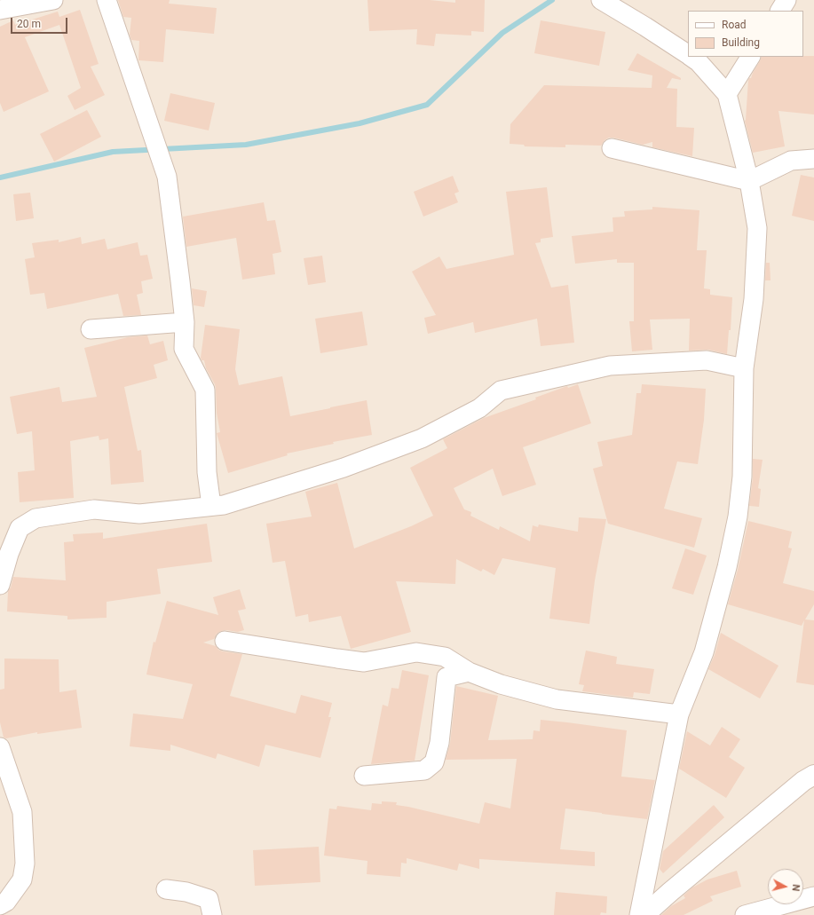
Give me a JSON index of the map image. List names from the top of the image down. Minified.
{"legend":["Road","Building"],"scale_bar":"20 m","north":"right"}
